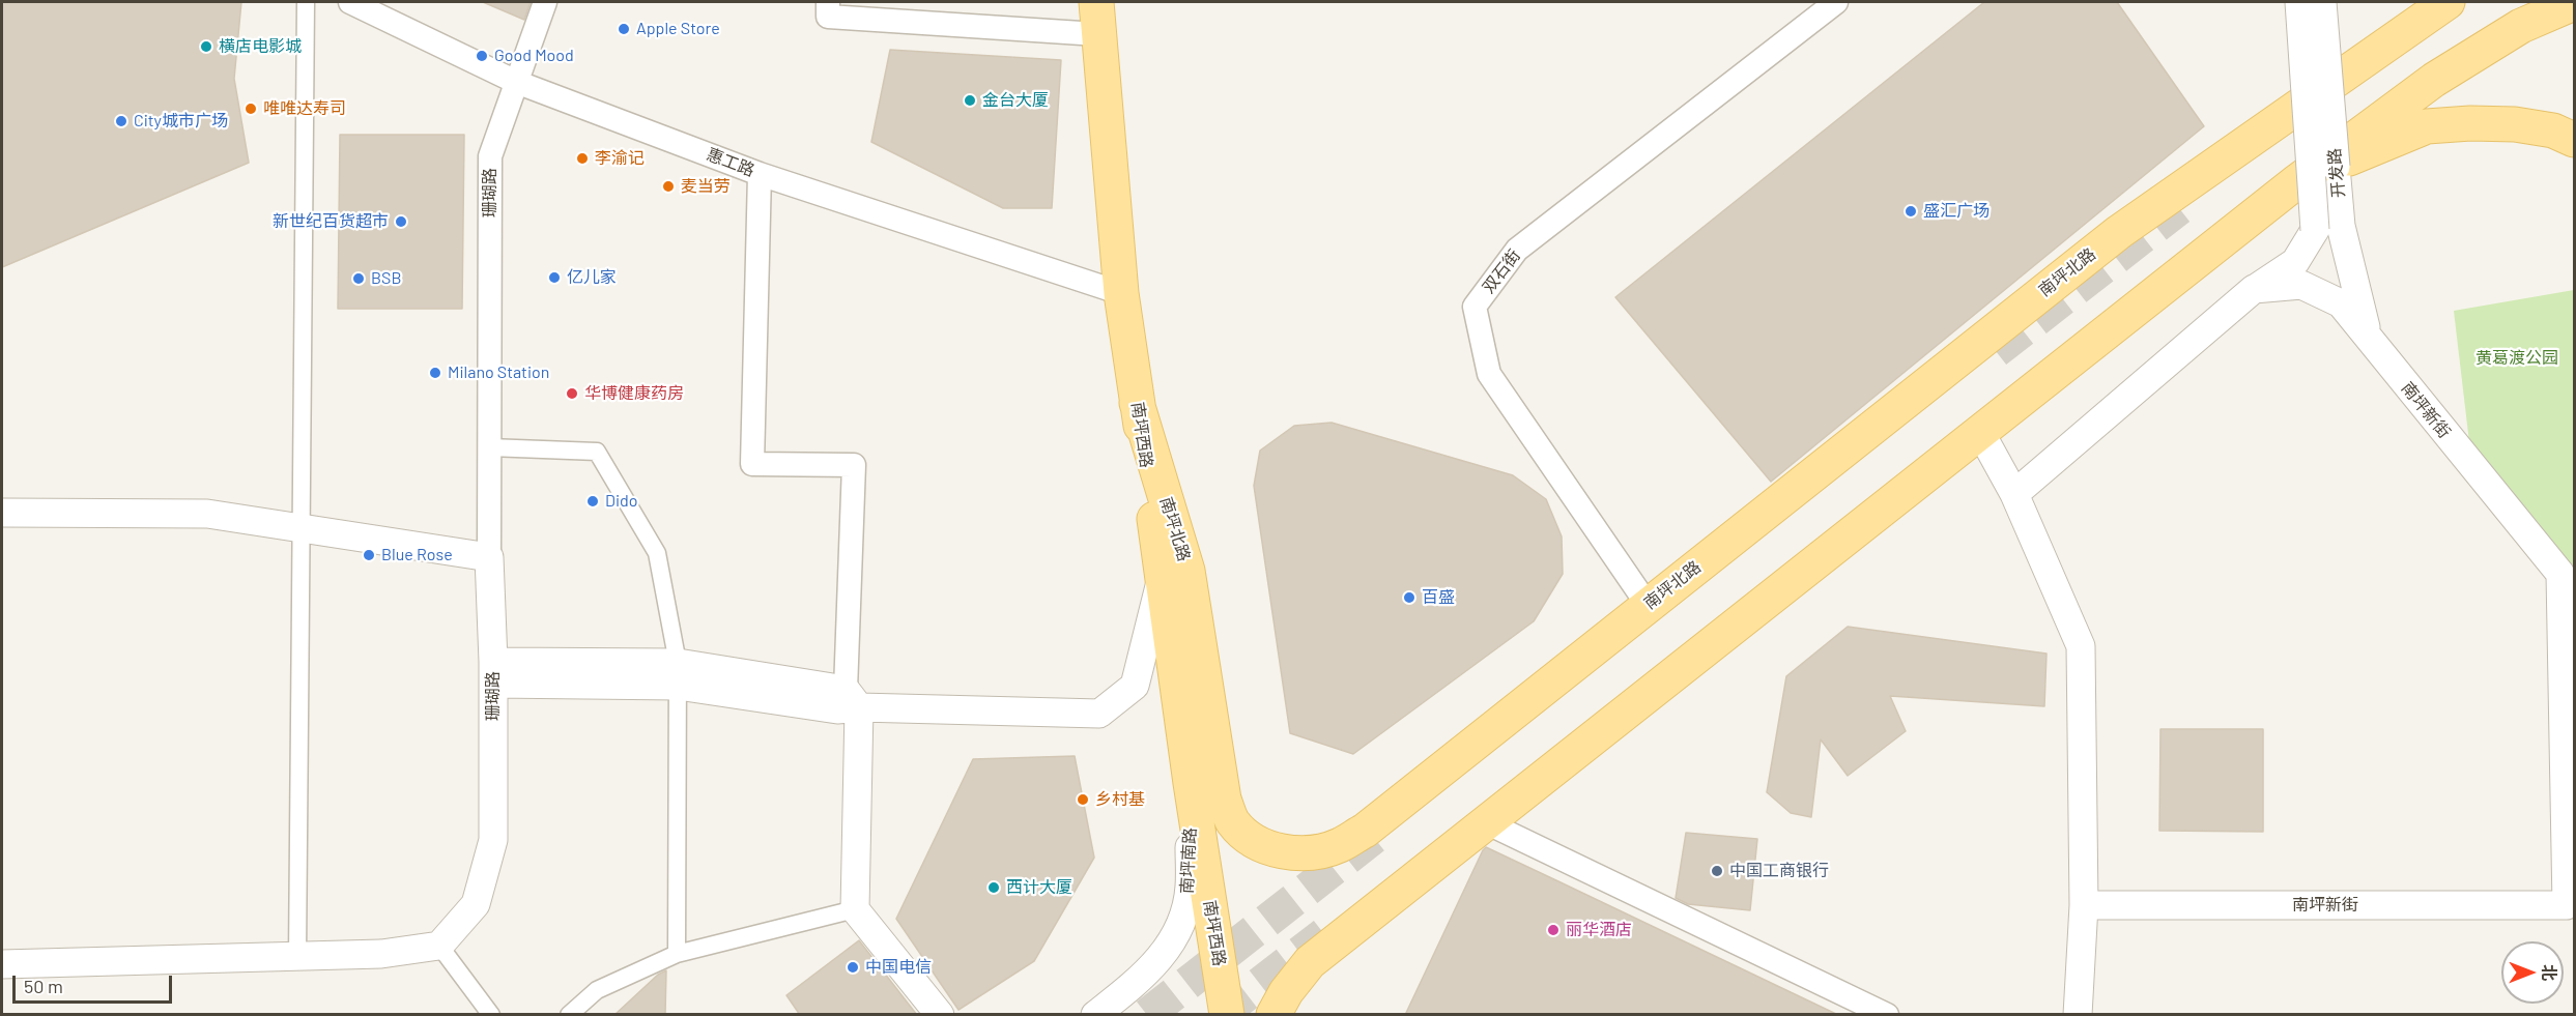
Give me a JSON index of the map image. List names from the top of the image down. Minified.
{"streets":{"main road":["南坪北路","南坪西路"],"street":["惠工路","开发路","珊瑚路","双石街","南坪新街","南坪南路"]},"crossings":[["惠工路","珊瑚路"],["惠工路","南坪西路"],["开发路","南坪新街"],["双石街","南坪北路"],["南坪北路","南坪西路"],["南坪西路","南坪南路"]],"parks":["黄葛渡公园"],"places":["Apple Store","横店电影城","Good Mood","金台大厦","唯唯达寿司","City城市广场","李渝记","麦当劳","盛汇广场","新世纪百货超市","亿儿家","BSB","Milano Station","华博健康药房","Dido","Blue Rose","百盛","乡村基","中国工商银行","西计大厦","丽华酒店","中国电信"],"scale_bar":"50 m","north":"right"}
